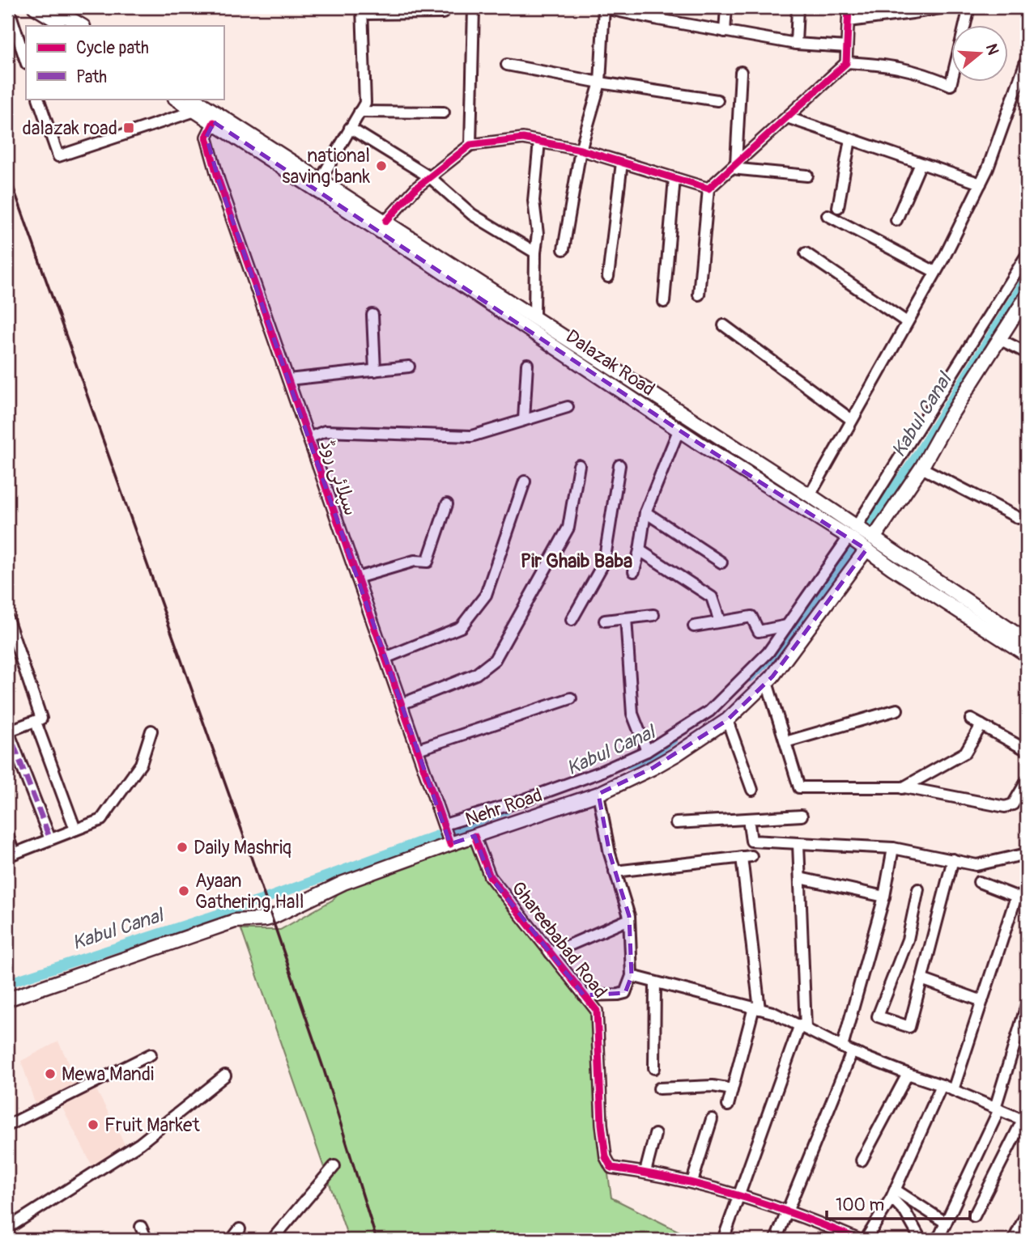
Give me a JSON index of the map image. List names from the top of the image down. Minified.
{"streets":{"main road":["Dalazak Road","Nehr Road"],"street":["سپلائی روڈ","Ghareebabad Road"]},"crossings":[["Dalazak Road","سپلائی روڈ"],["Dalazak Road","Nehr Road"],["سپلائی روڈ","Nehr Road"],["Nehr Road","Ghareebabad Road"]],"districts":["Pir Ghaib Baba"],"water":["Kabul Canal"],"places":{"transit":["dalazak road"],"other":["national saving bank","Daily Mashriq","Ayaan Gathering Hall","Mewa Mandi","Fruit Market"]},"legend":["Cycle path","Path"],"scale_bar":"100 m","north":"right"}
